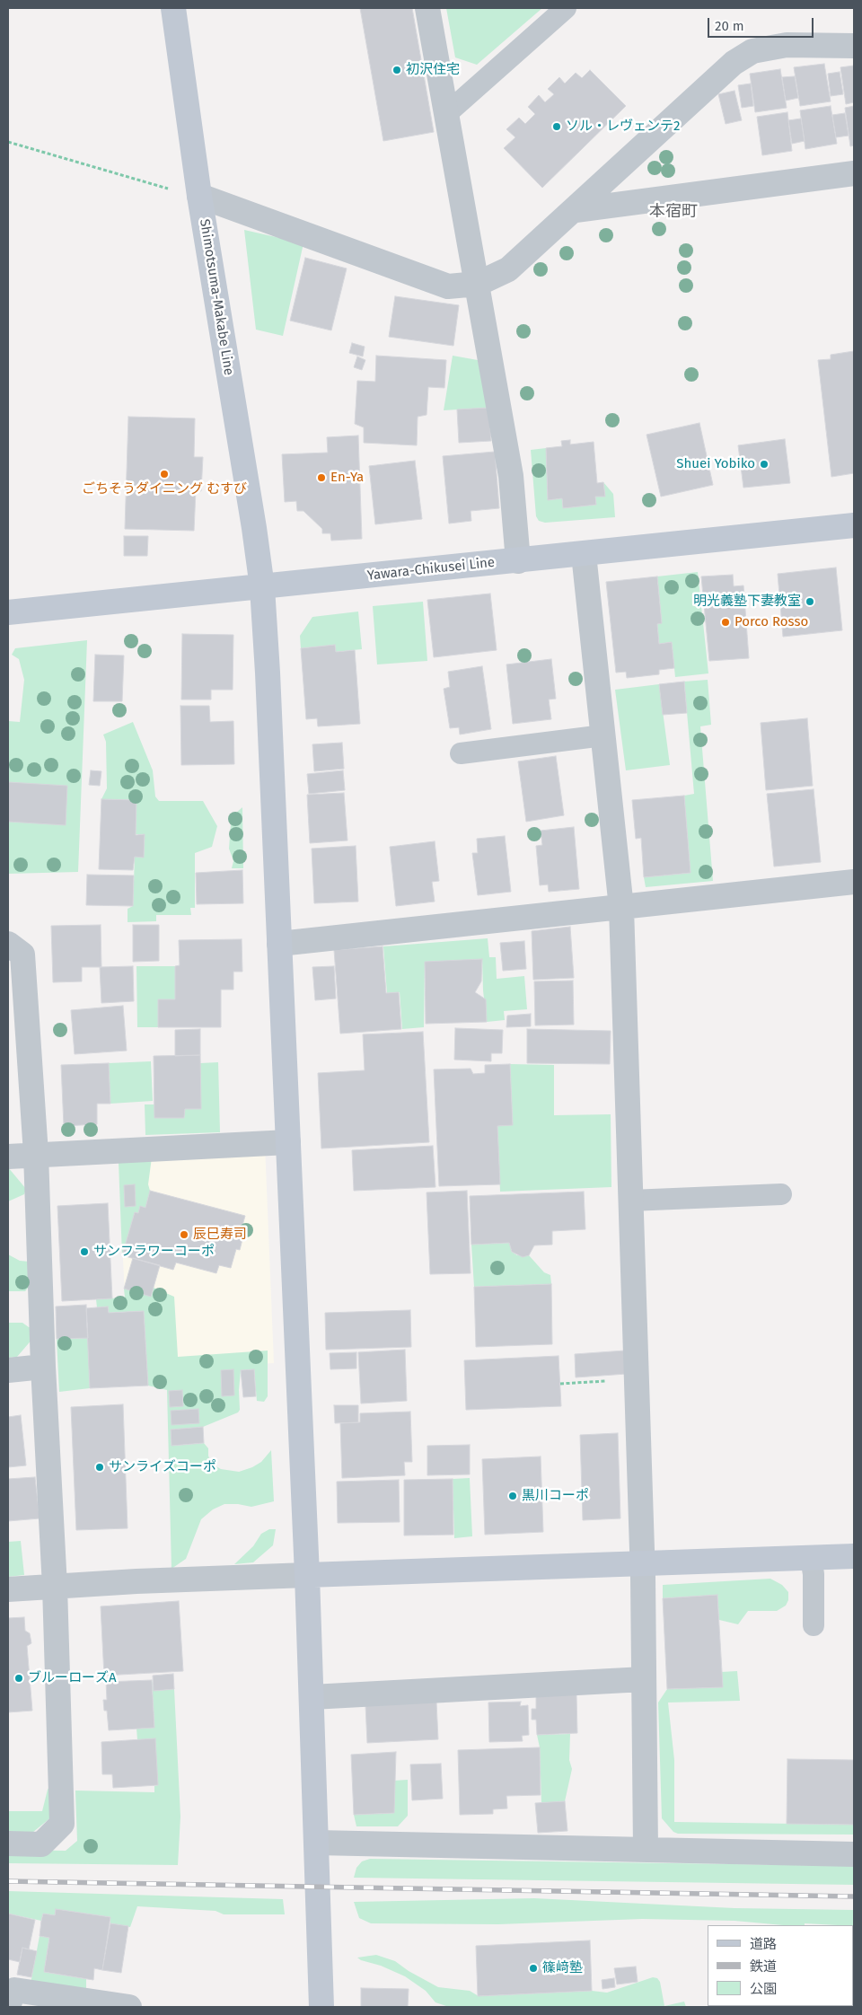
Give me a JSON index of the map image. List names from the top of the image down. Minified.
{"streets":{"street":["Shimotsuma-Makabe Line","Yawara-Chikusei Line"]},"crossings":[["Shimotsuma-Makabe Line","Yawara-Chikusei Line"]],"districts":["本宿町"],"places":["初沢住宅","ソル・レヴェンテ2","Shuei Yobiko","ごちそうダイニング むすび","En-Ya","明光義塾下妻教室","Porco Rosso","辰巳寿司","サンフラワーコーポ","サンライズコーポ","黒川コーポ","ブルーローズA","篠﨑塾"],"legend":["道路","鉄道","公園"],"scale_bar":"20 m"}
